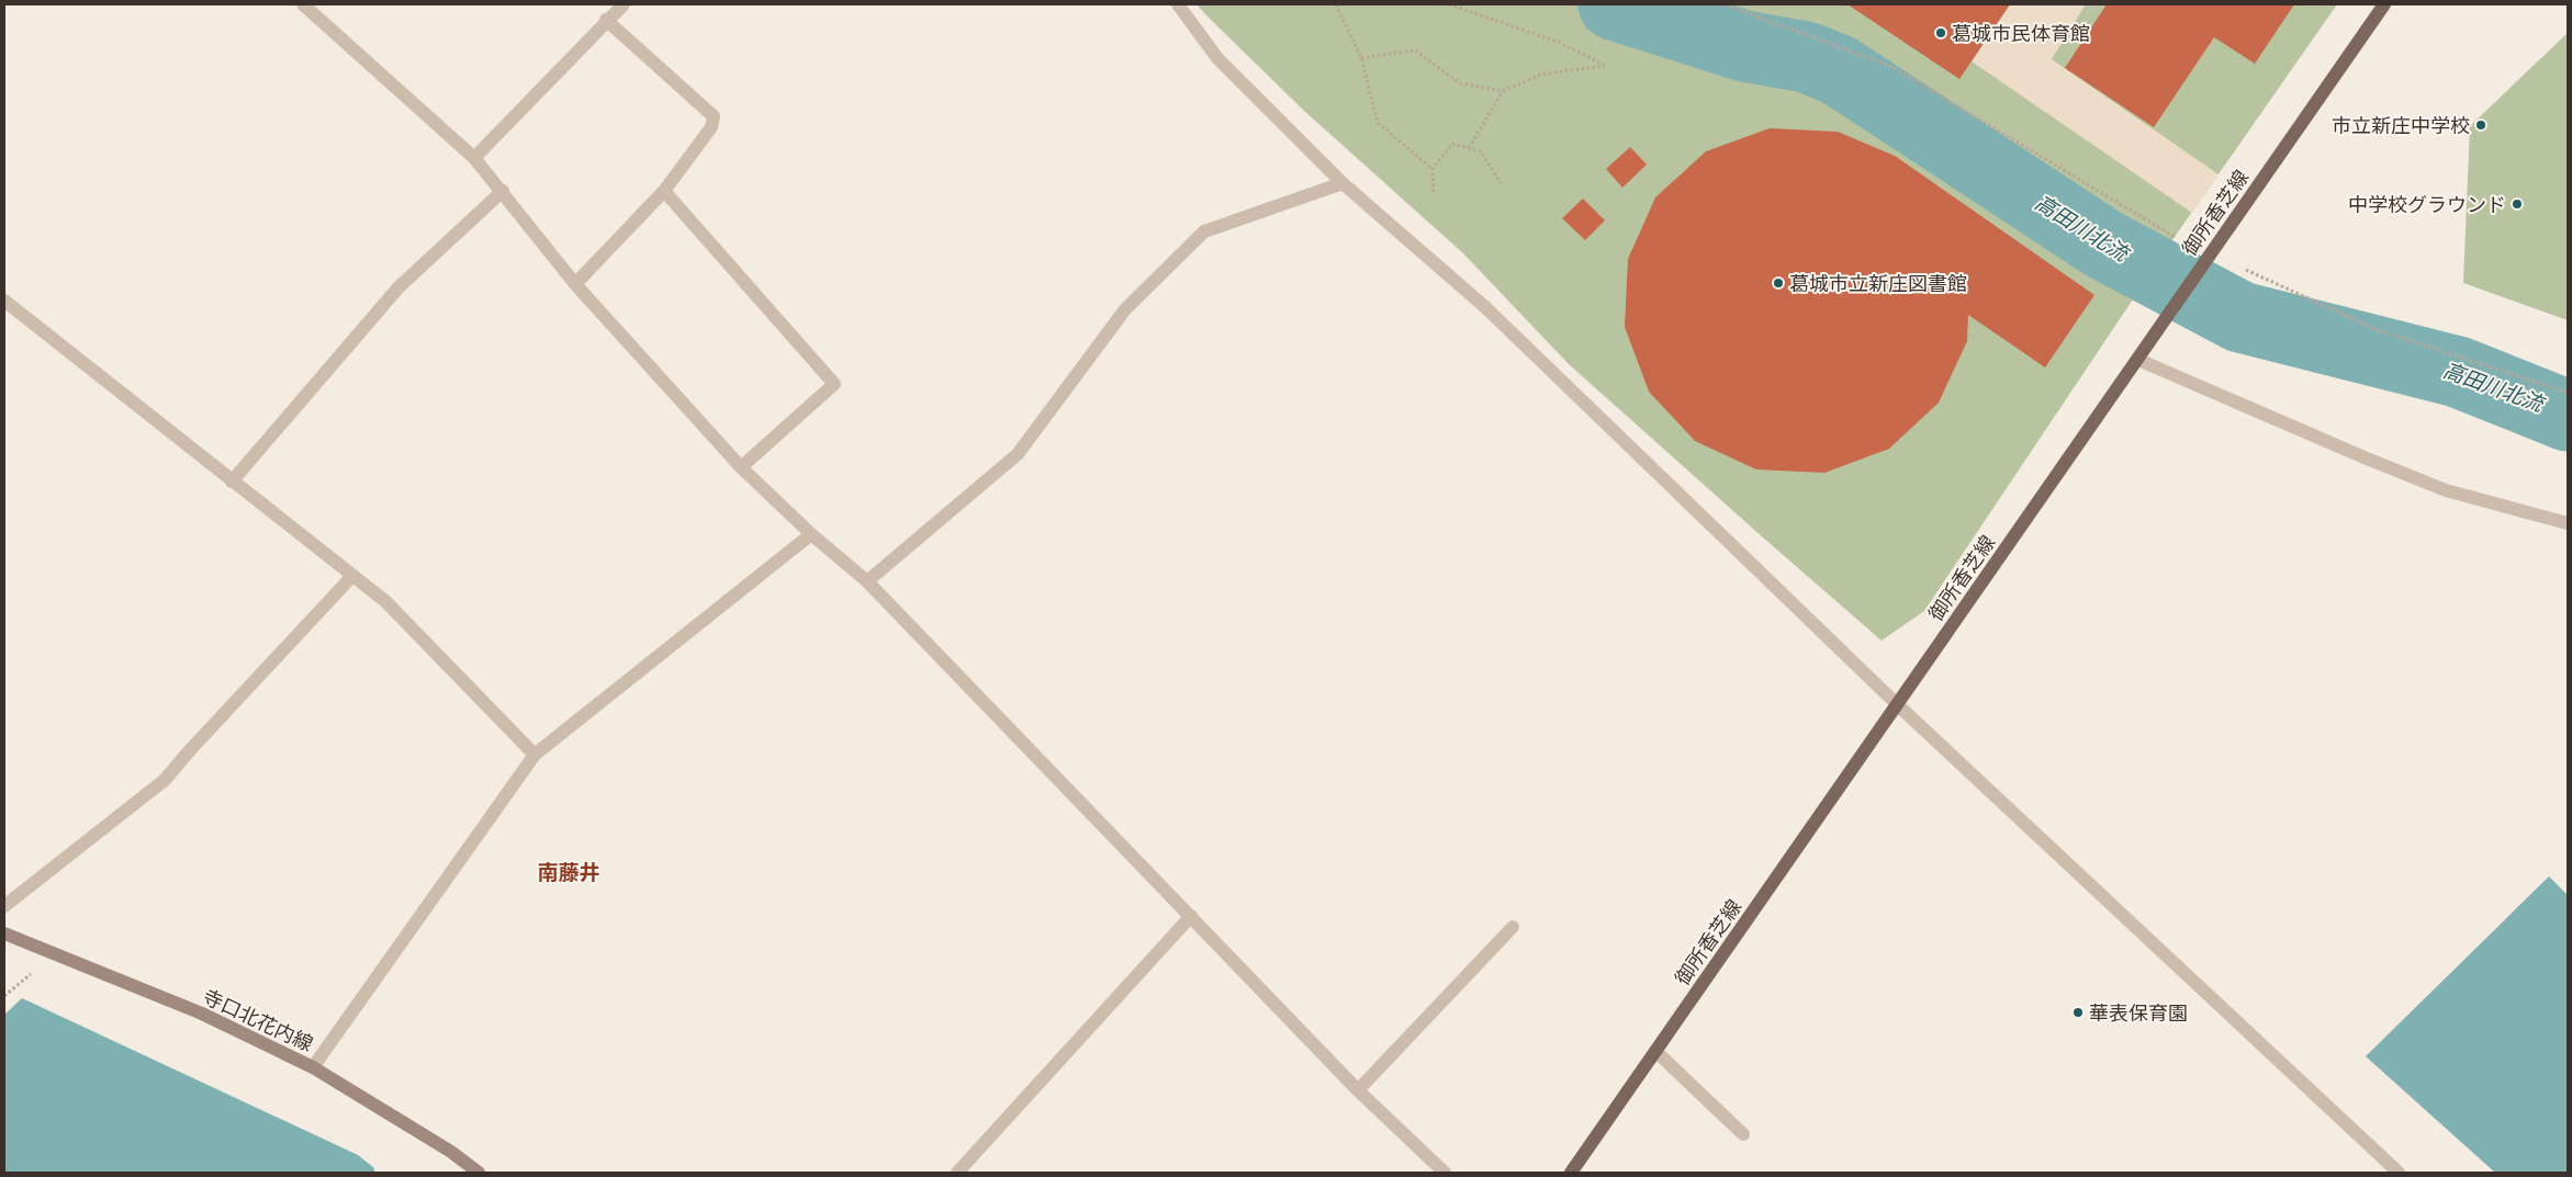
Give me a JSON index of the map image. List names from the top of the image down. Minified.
{"streets":{"main road":["御所香芝線","寺口北花内線"]},"districts":["南藤井"],"water":["高田川北流"],"places":["葛城市民体育館","市立新庄中学校","中学校グラウンド","葛城市立新庄図書館","華表保育園"]}
